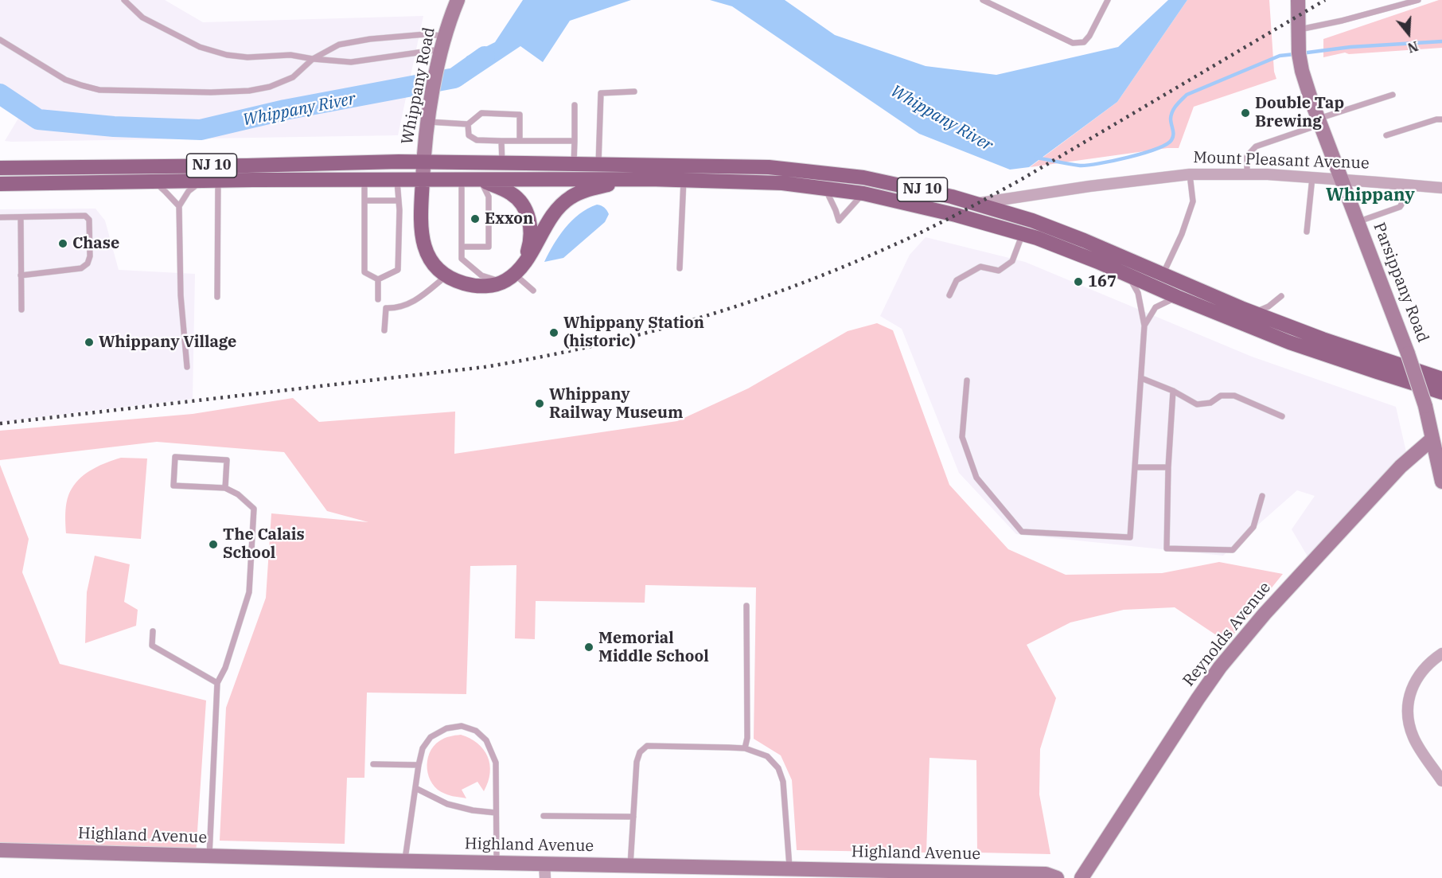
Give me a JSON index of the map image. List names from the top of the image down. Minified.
{"streets":{"main road":["NJ 10"],"street":["Whippany Road","Mount Pleasant Avenue","Parsippany Road","Reynolds Avenue","Highland Avenue"]},"crossings":[["Whippany Road","NJ 10"],["Mount Pleasant Avenue","NJ 10"],["Mount Pleasant Avenue","Parsippany Road"],["Parsippany Road","Reynolds Avenue"]],"districts":["Whippany"],"water":["Whippany River"],"places":["Double Tap Brewing","Exxon","Chase","167","Whippany Station (historic)","Whippany Village","Whippany Railway Museum","The Calais School","Memorial Middle School"],"north":"bottom"}
